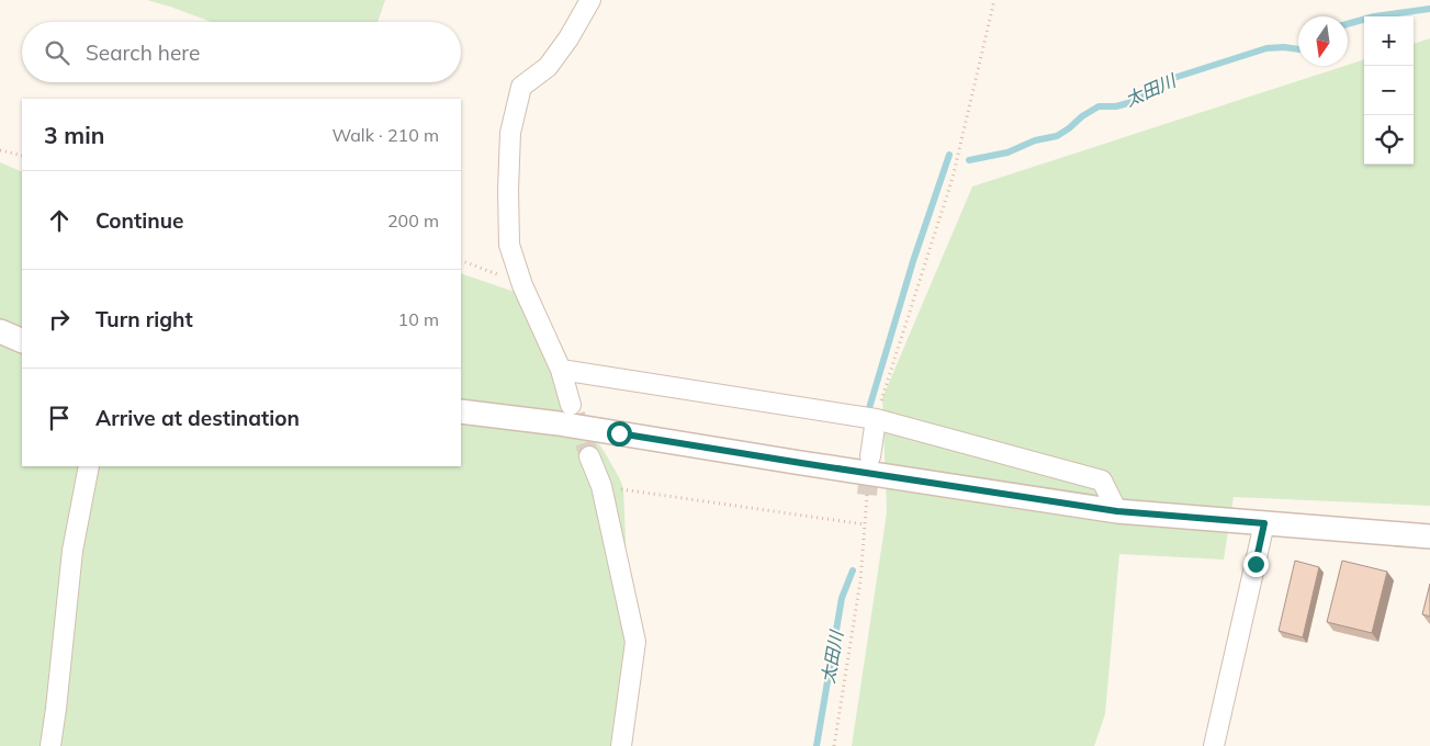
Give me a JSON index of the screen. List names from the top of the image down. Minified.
{"water":["太田川"],"north":"bottom","page":{"map_buttons":["+","−"],"search":"Search here","heading":["3 min","Walk · 210 m"],"list":[["Continue","200 m"],["Turn right","10 m"],"Arrive at destination"]}}
